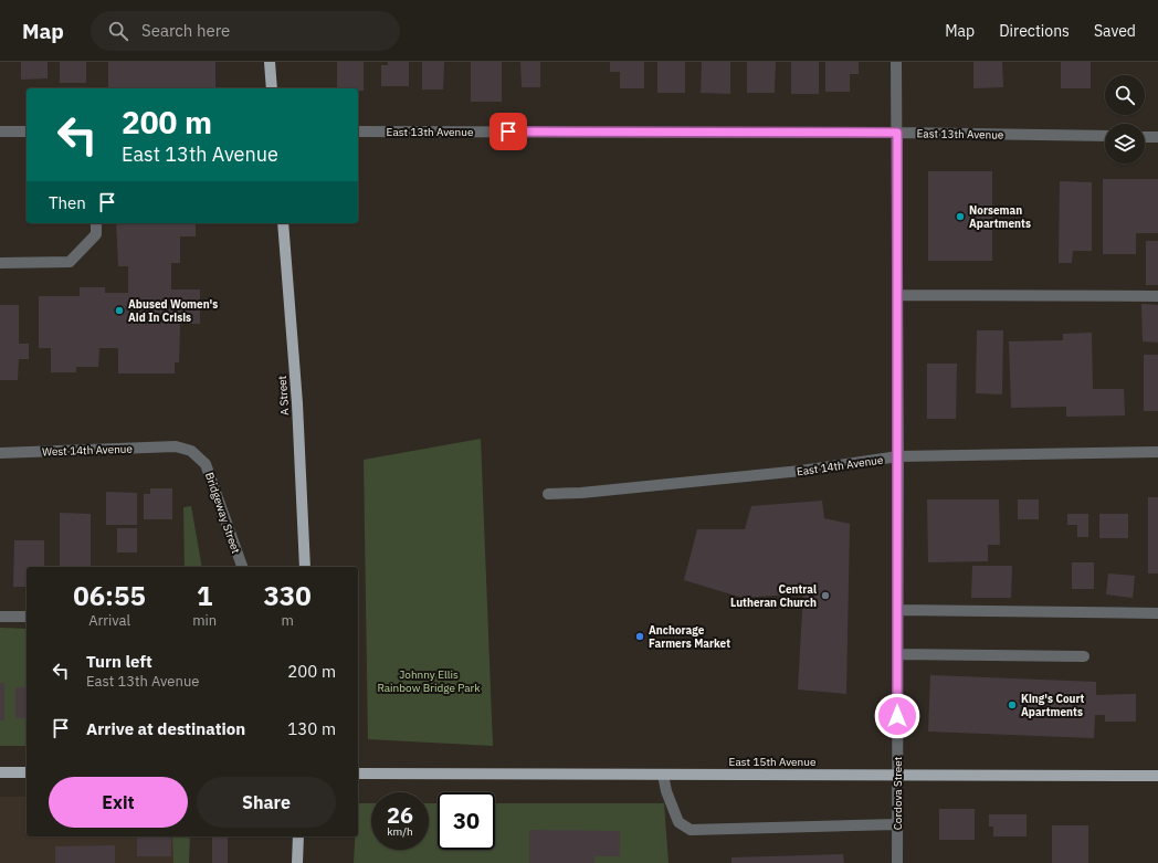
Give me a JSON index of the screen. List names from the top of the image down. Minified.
{"streets":{"main road":["A Street","East 15th Avenue"],"street":["East 13th Avenue","West 14th Avenue","East 14th Avenue","Bridgeway Street","Cordova Street"]},"crossings":[["East 13th Avenue","Cordova Street"],["West 14th Avenue","Bridgeway Street"],["East 14th Avenue","Cordova Street"],["East 15th Avenue","Cordova Street"]],"parks":["Johnny Ellis Rainbow Bridge Park"],"places":["Norseman Apartments","Abused Women's Aid In Crisis","Central Lutheran Church","Anchorage Farmers Market","King's Court Apartments"],"page":{"header":"Map","search":"Search here","nav":["Map","Directions","Saved"],"turn":["200 m","East 13th Avenue"],"then":"Then","eta":["06:55","Arrival","1","min","330","m"],"list":[{"name":"Turn left","note":"East 13th Avenue","value":"200 m"},{"name":"Arrive at destination","value":"130 m"}],"buttons":["Exit","Share"],"speed":"26 km/h","limit":"30"}}
